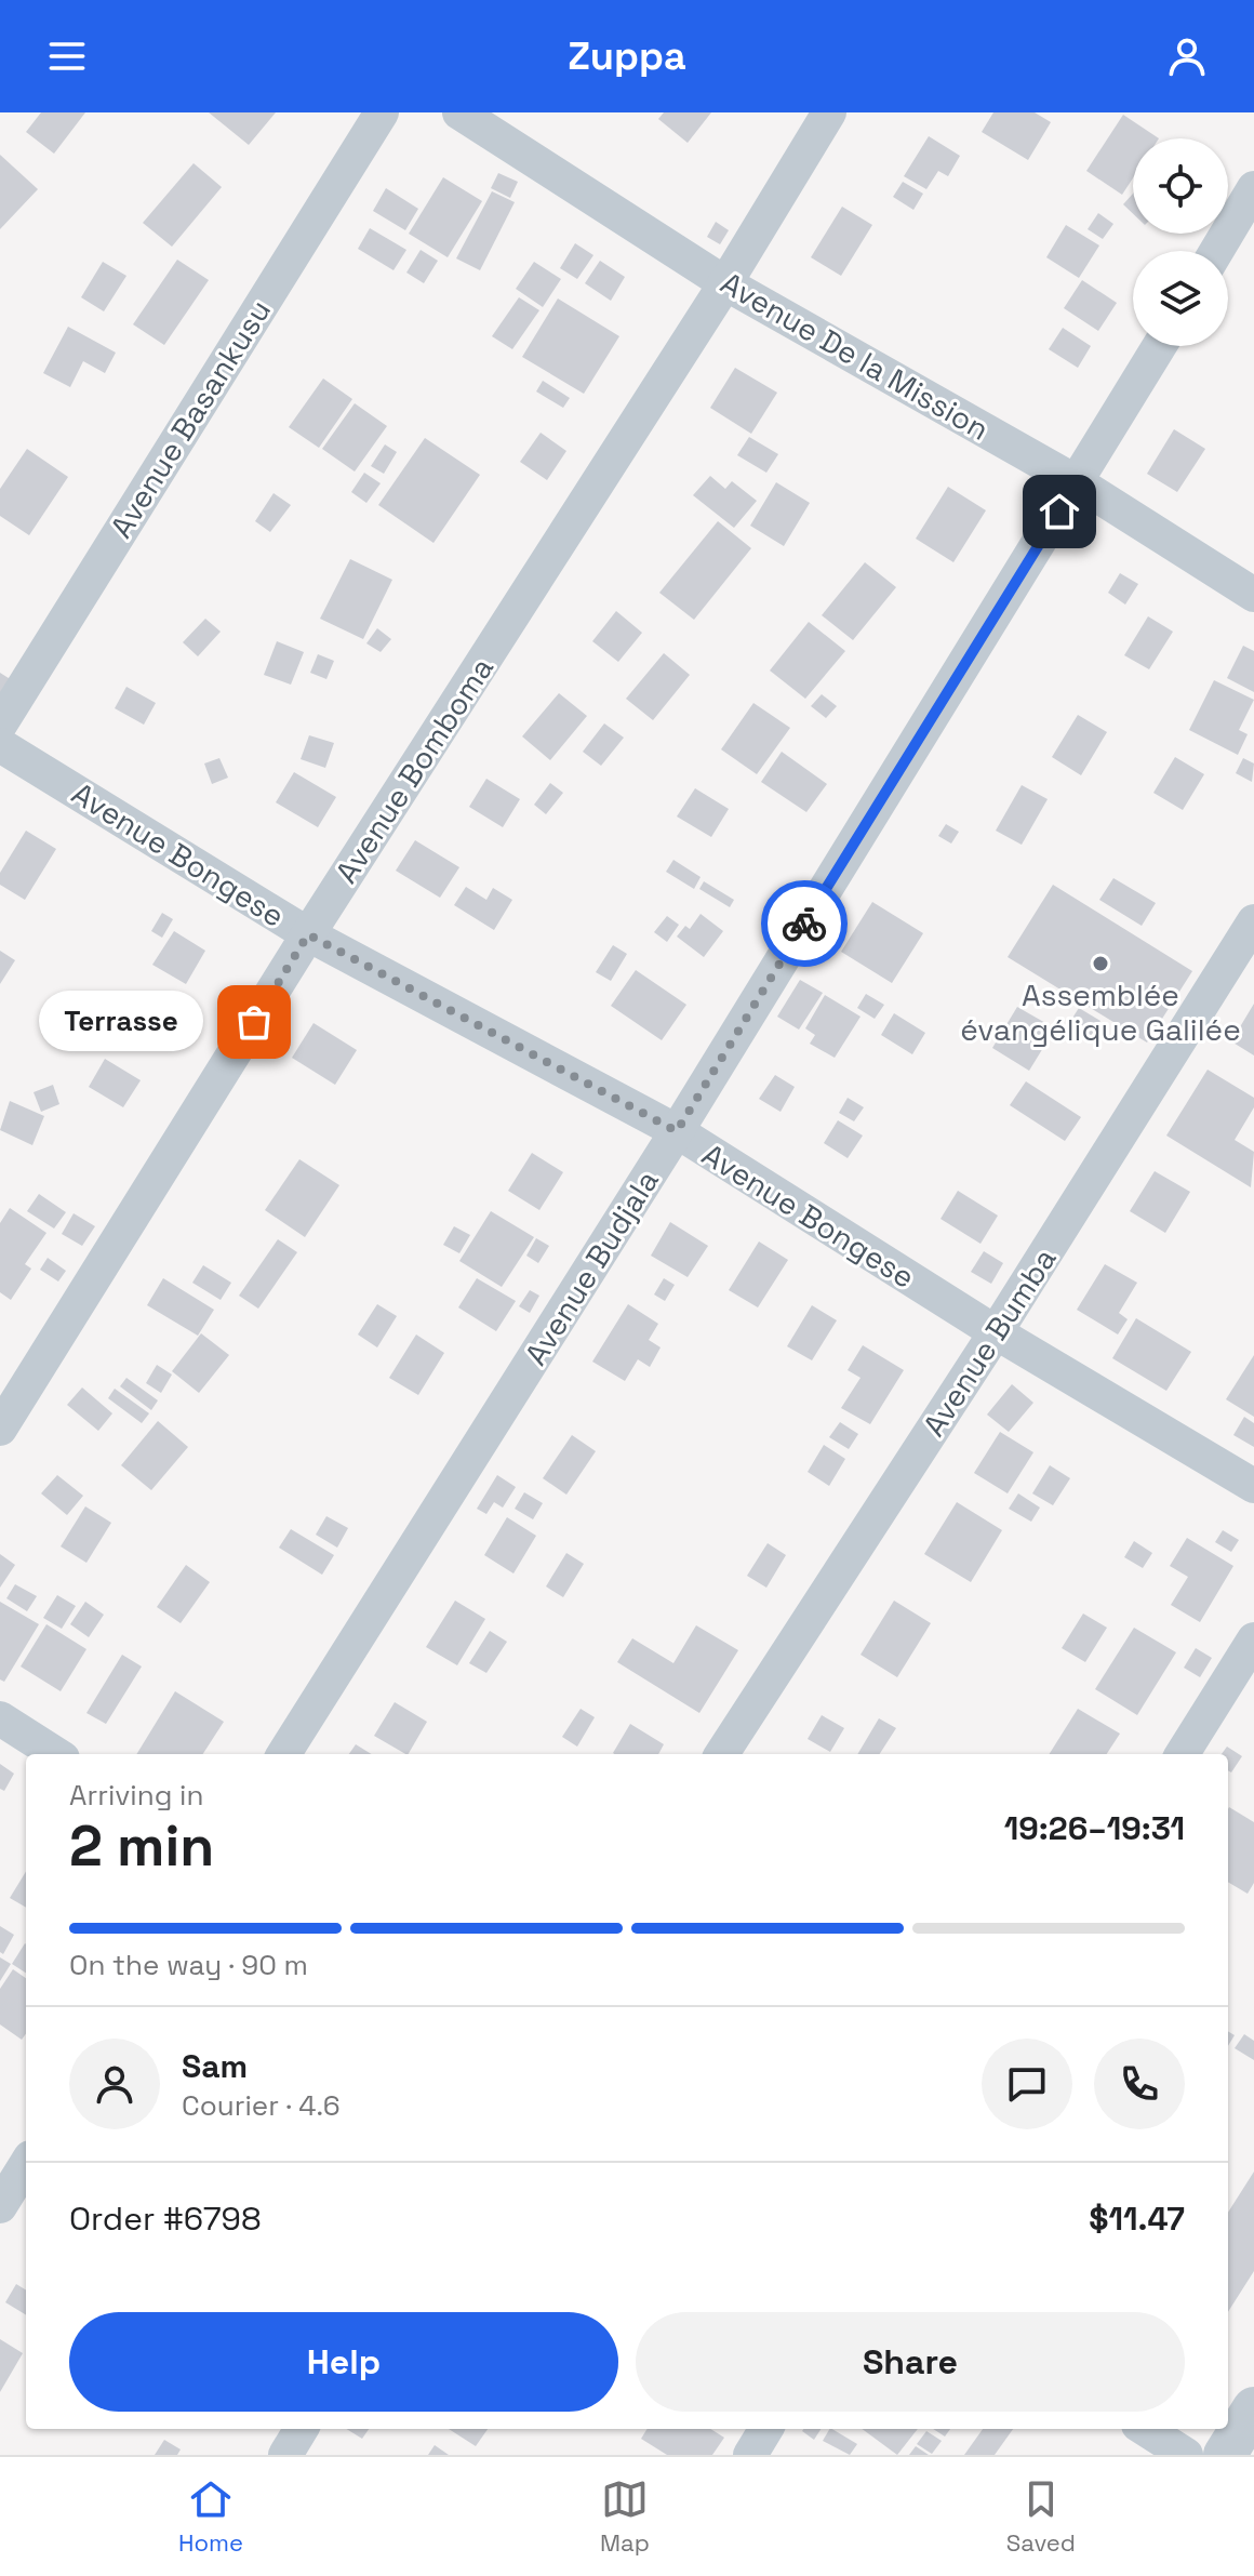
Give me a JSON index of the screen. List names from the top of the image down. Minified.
{"streets":{"street":["Avenue De la Mission","Avenue Basankusu","Avenue Bomboma","Avenue Bongese","Avenue Budjala","Avenue Bumba"]},"crossings":[["Avenue De la Mission","Avenue Bomboma"],["Avenue De la Mission","Avenue Budjala"],["Avenue Bomboma","Avenue Bongese"],["Avenue Bongese","Avenue Budjala"],["Avenue Bongese","Avenue Bumba"]],"places":["Assemblée évangélique Galilée","Terrasse"],"page":{"header":"Zuppa","bubble":"Terrasse","heading":["2 min","Arriving in","19:26–19:31"],"panel":["Sam","Courier · 4.6","Order #6798","$11.47"],"bar":"On the way · 90 m","buttons":["Help","Share"],"tabs":["Home","Map","Saved"]}}
